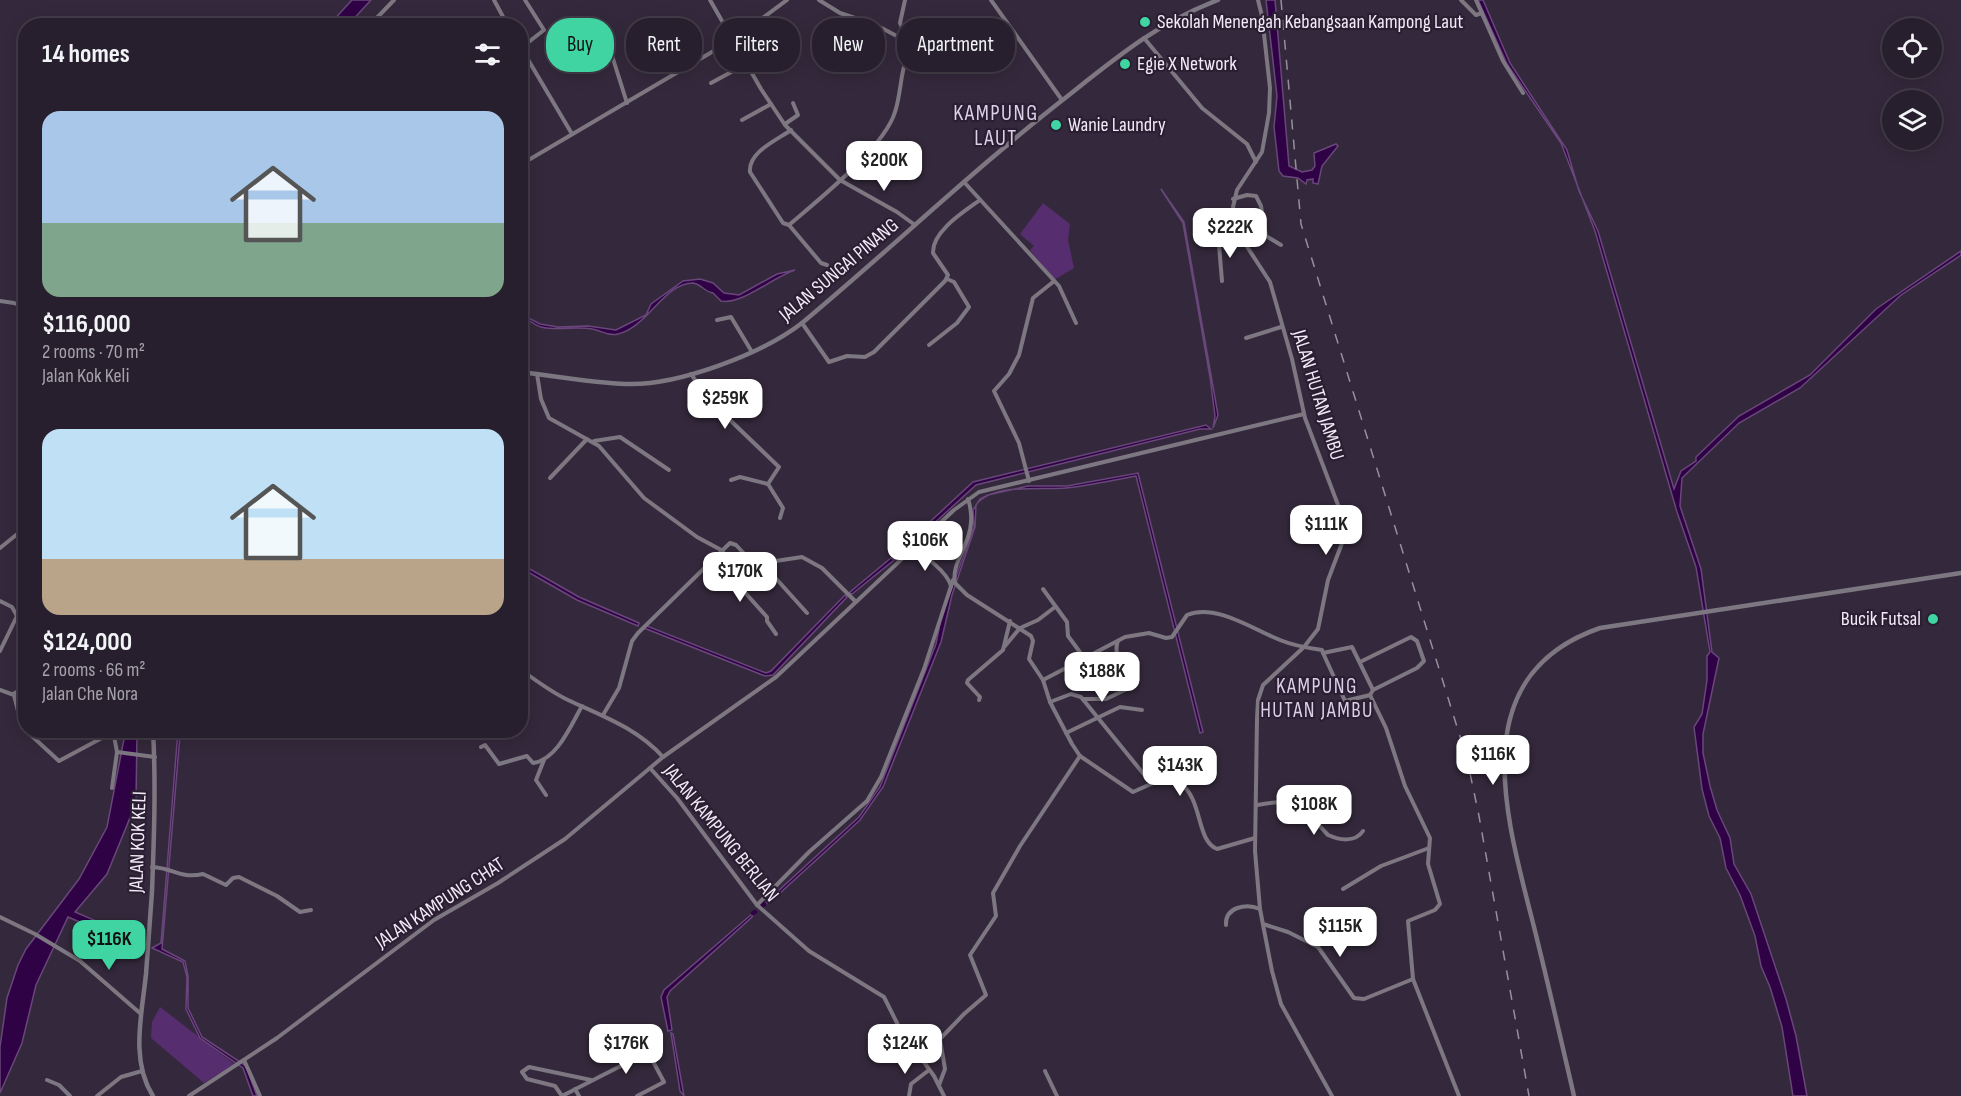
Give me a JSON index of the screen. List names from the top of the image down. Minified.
{"streets":{"street":["JALAN SUNGAI PINANG","JALAN HUTAN JAMBU","JALAN KAMPUNG BERLIAN","JALAN KOK KELI","JALAN KAMPUNG CHAT"]},"crossings":[["JALAN KAMPUNG BERLIAN","JALAN KAMPUNG CHAT"]],"districts":["KAMPUNG LAUT","KAMPUNG HUTAN JAMBU"],"places":["Sekolah Menengah Kebangsaan Kampong Laut","Egie X Network","Wanie Laundry","Bucik Futsal"],"page":{"chip":["Buy","Rent","Filters","New","Apartment"],"heading":"14 homes","list":[{"name":"$116,000","note":"2 rooms · 70 m² · Jalan Kok Keli"},{"name":"$124,000","note":"2 rooms · 66 m² · Jalan Che Nora"}],"price":["$200K","$222K","$259K","$111K","$106K","$170K","$188K","$116K","$143K","$108K","$115K","$116K","$176K","$124K"]}}
